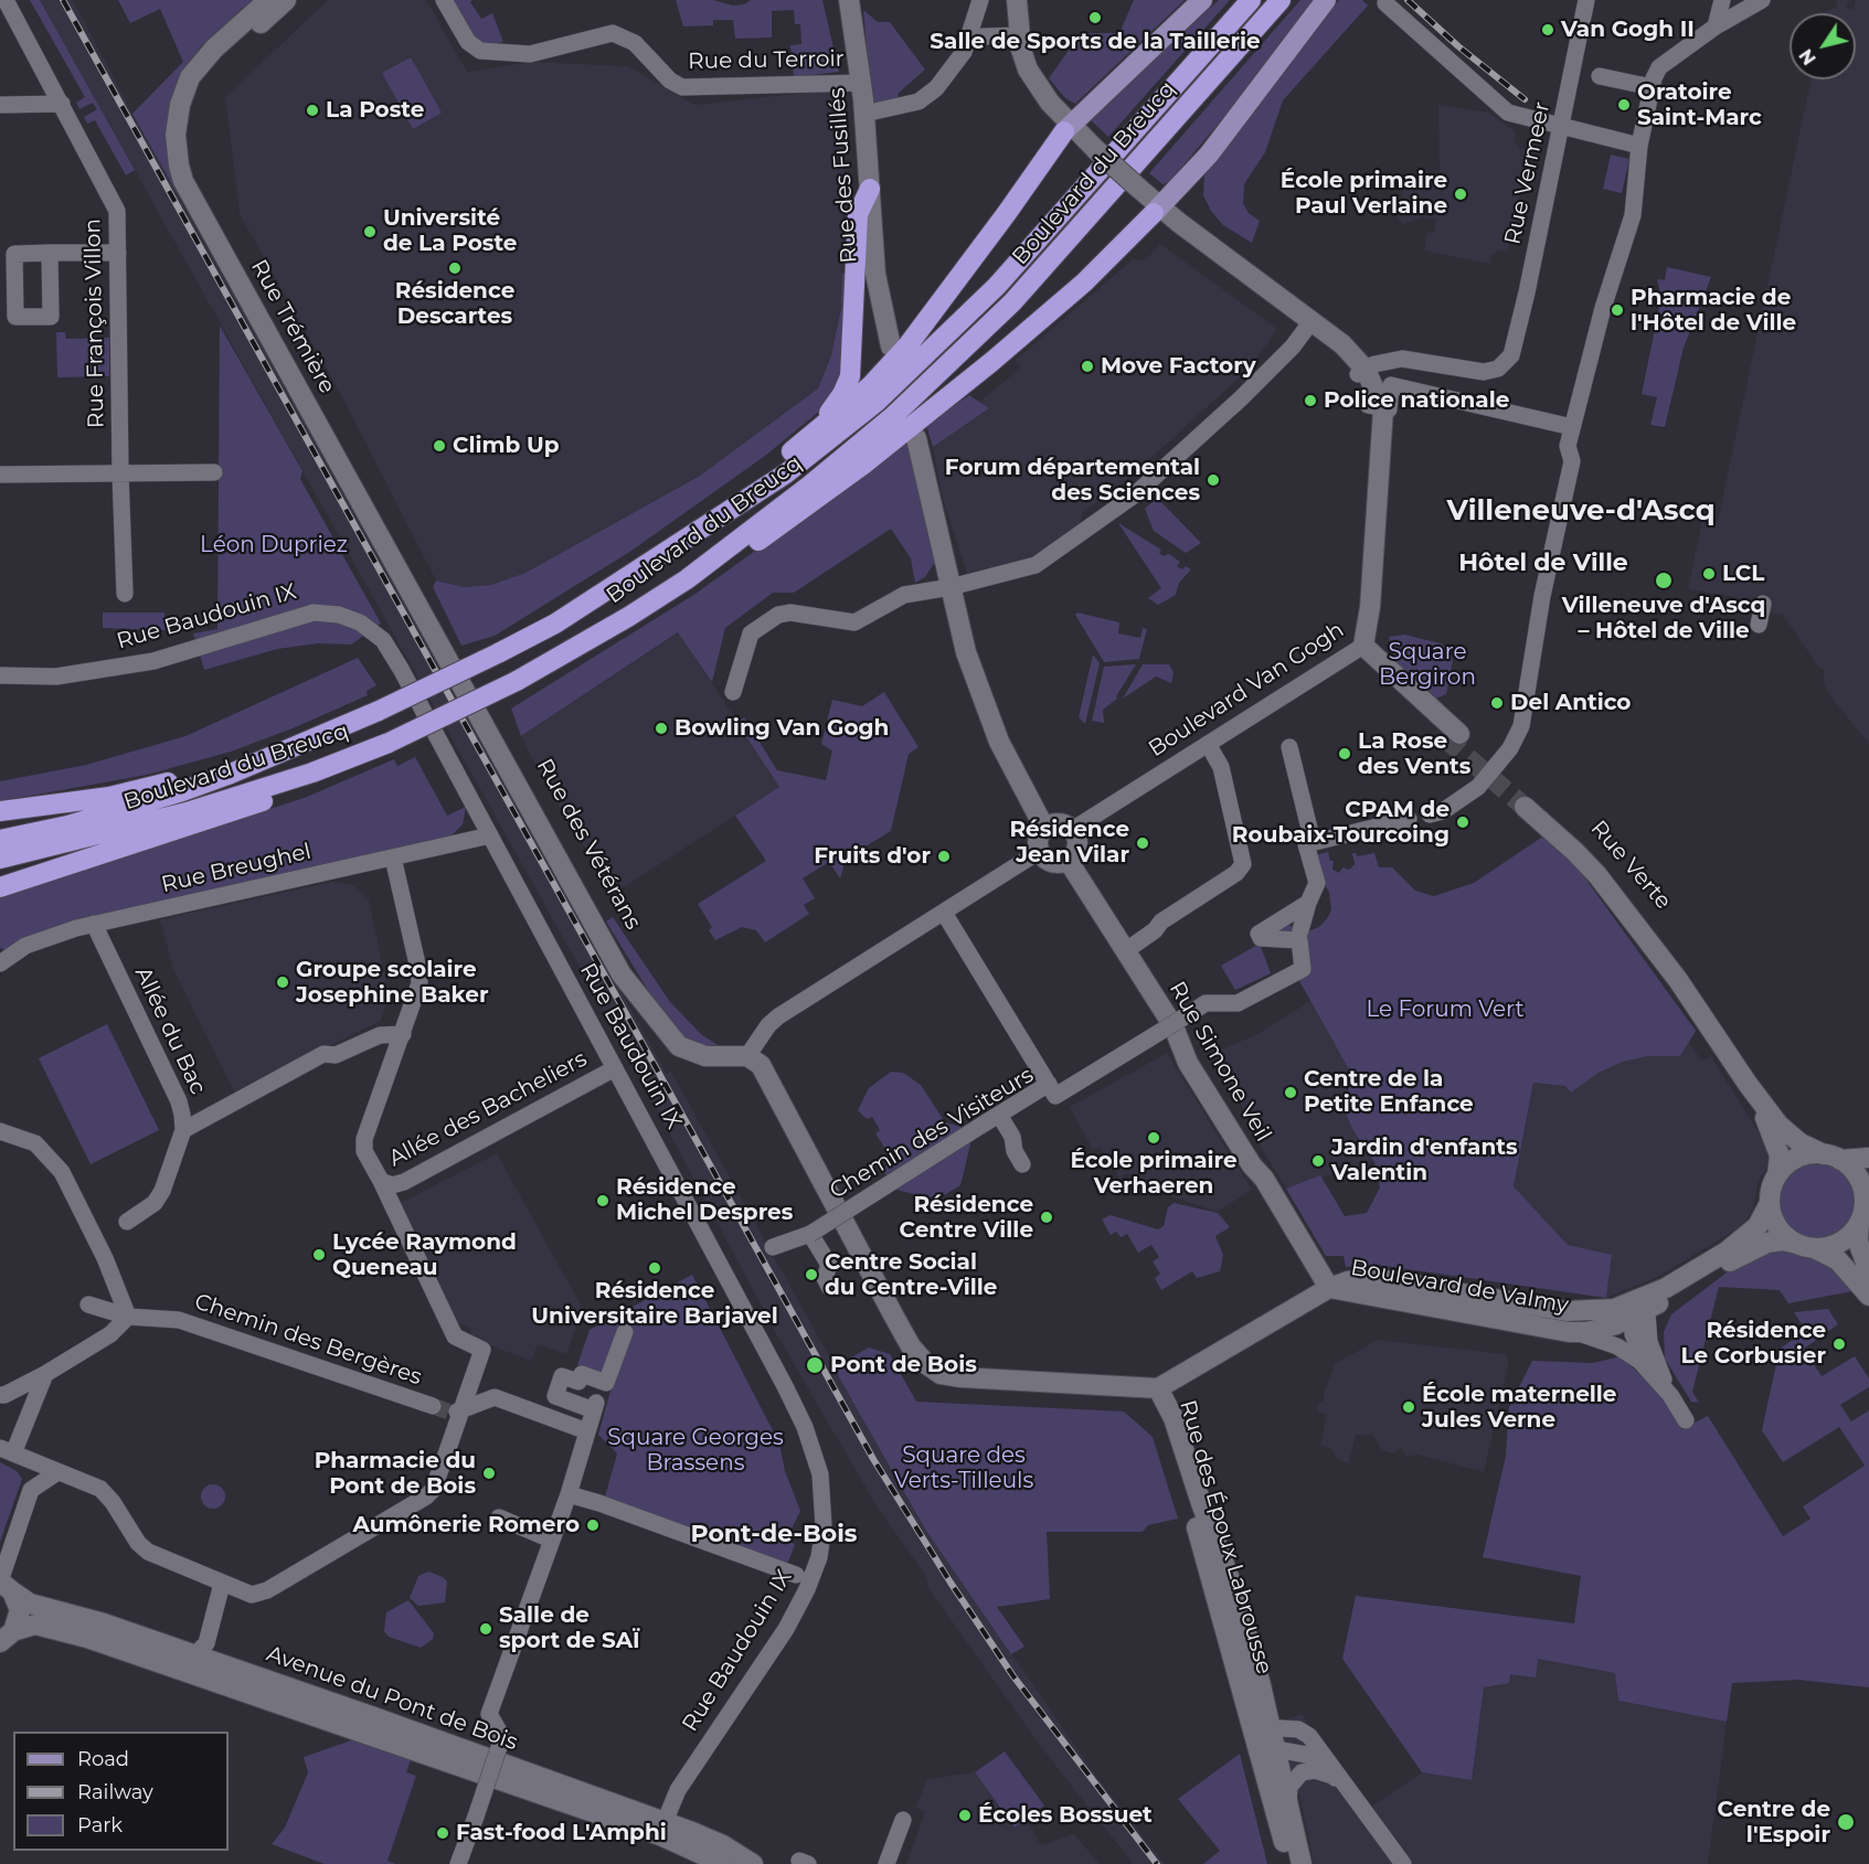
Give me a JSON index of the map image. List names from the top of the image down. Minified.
{"streets":{"highway":["Boulevard du Breucq"],"main road":["Rue des Fusillés","Rue Trémière","Boulevard Van Gogh","Rue des Vétérans","Rue Verte","Rue Simone Veil","Boulevard de Valmy","Rue des Époux Labrousse","Avenue du Pont de Bois"],"street":["Rue du Terroir","Rue Vermeer","Rue François Villon","Rue Baudouin IX","Rue Breughel","Allée du Bac","Allée des Bacheliers","Chemin des Visiteurs","Chemin des Bergères"]},"crossings":[["Rue du Terroir","Rue des Fusillés"],["Rue Vermeer","Boulevard Van Gogh"],["Rue Trémière","Rue des Vétérans"],["Rue Baudouin IX","Rue Breughel"],["Rue Baudouin IX","Allée des Bacheliers"],["Rue Baudouin IX","Avenue du Pont de Bois"],["Boulevard Van Gogh","Rue Simone Veil"],["Rue Verte","Boulevard de Valmy"],["Rue Breughel","Allée du Bac"],["Rue Breughel","Allée des Bacheliers"],["Rue Simone Veil","Boulevard de Valmy"],["Boulevard de Valmy","Rue des Époux Labrousse"]],"districts":["Villeneuve-d'Ascq","Hôtel de Ville","Pont-de-Bois"],"parks":["Léon Dupriez","Square Bergiron","Le Forum Vert","Square Georges Brassens","Square des Verts-Tilleuls"],"places":["Salle de Sports de la Taillerie","Van Gogh II","Oratoire Saint-Marc","La Poste","École primaire Paul Verlaine","Université de La Poste","Résidence Descartes","Pharmacie de l'Hôtel de Ville","Move Factory","Police nationale","Climb Up","Forum départemental des Sciences","LCL","Villeneuve d'Ascq – Hôtel de Ville","Del Antico","Bowling Van Gogh","La Rose des Vents","CPAM de Roubaix-Tourcoing","Résidence Jean Vilar","Fruits d'or","Groupe scolaire Josephine Baker","Centre de la Petite Enfance","École primaire Verhaeren","Jardin d'enfants Valentin","Résidence Michel Despres","Résidence Centre Ville","Lycée Raymond Queneau","Résidence Universitaire Barjavel","Centre Social du Centre-Ville","Résidence Le Corbusier","Pont de Bois","École maternelle Jules Verne","Pharmacie du Pont de Bois","Aumônerie Romero","Salle de sport de SAÏ","Écoles Bossuet","Centre de l'Espoir","Fast-food L'Amphi"],"legend":["Road","Railway","Park"],"north":"bottom left"}
